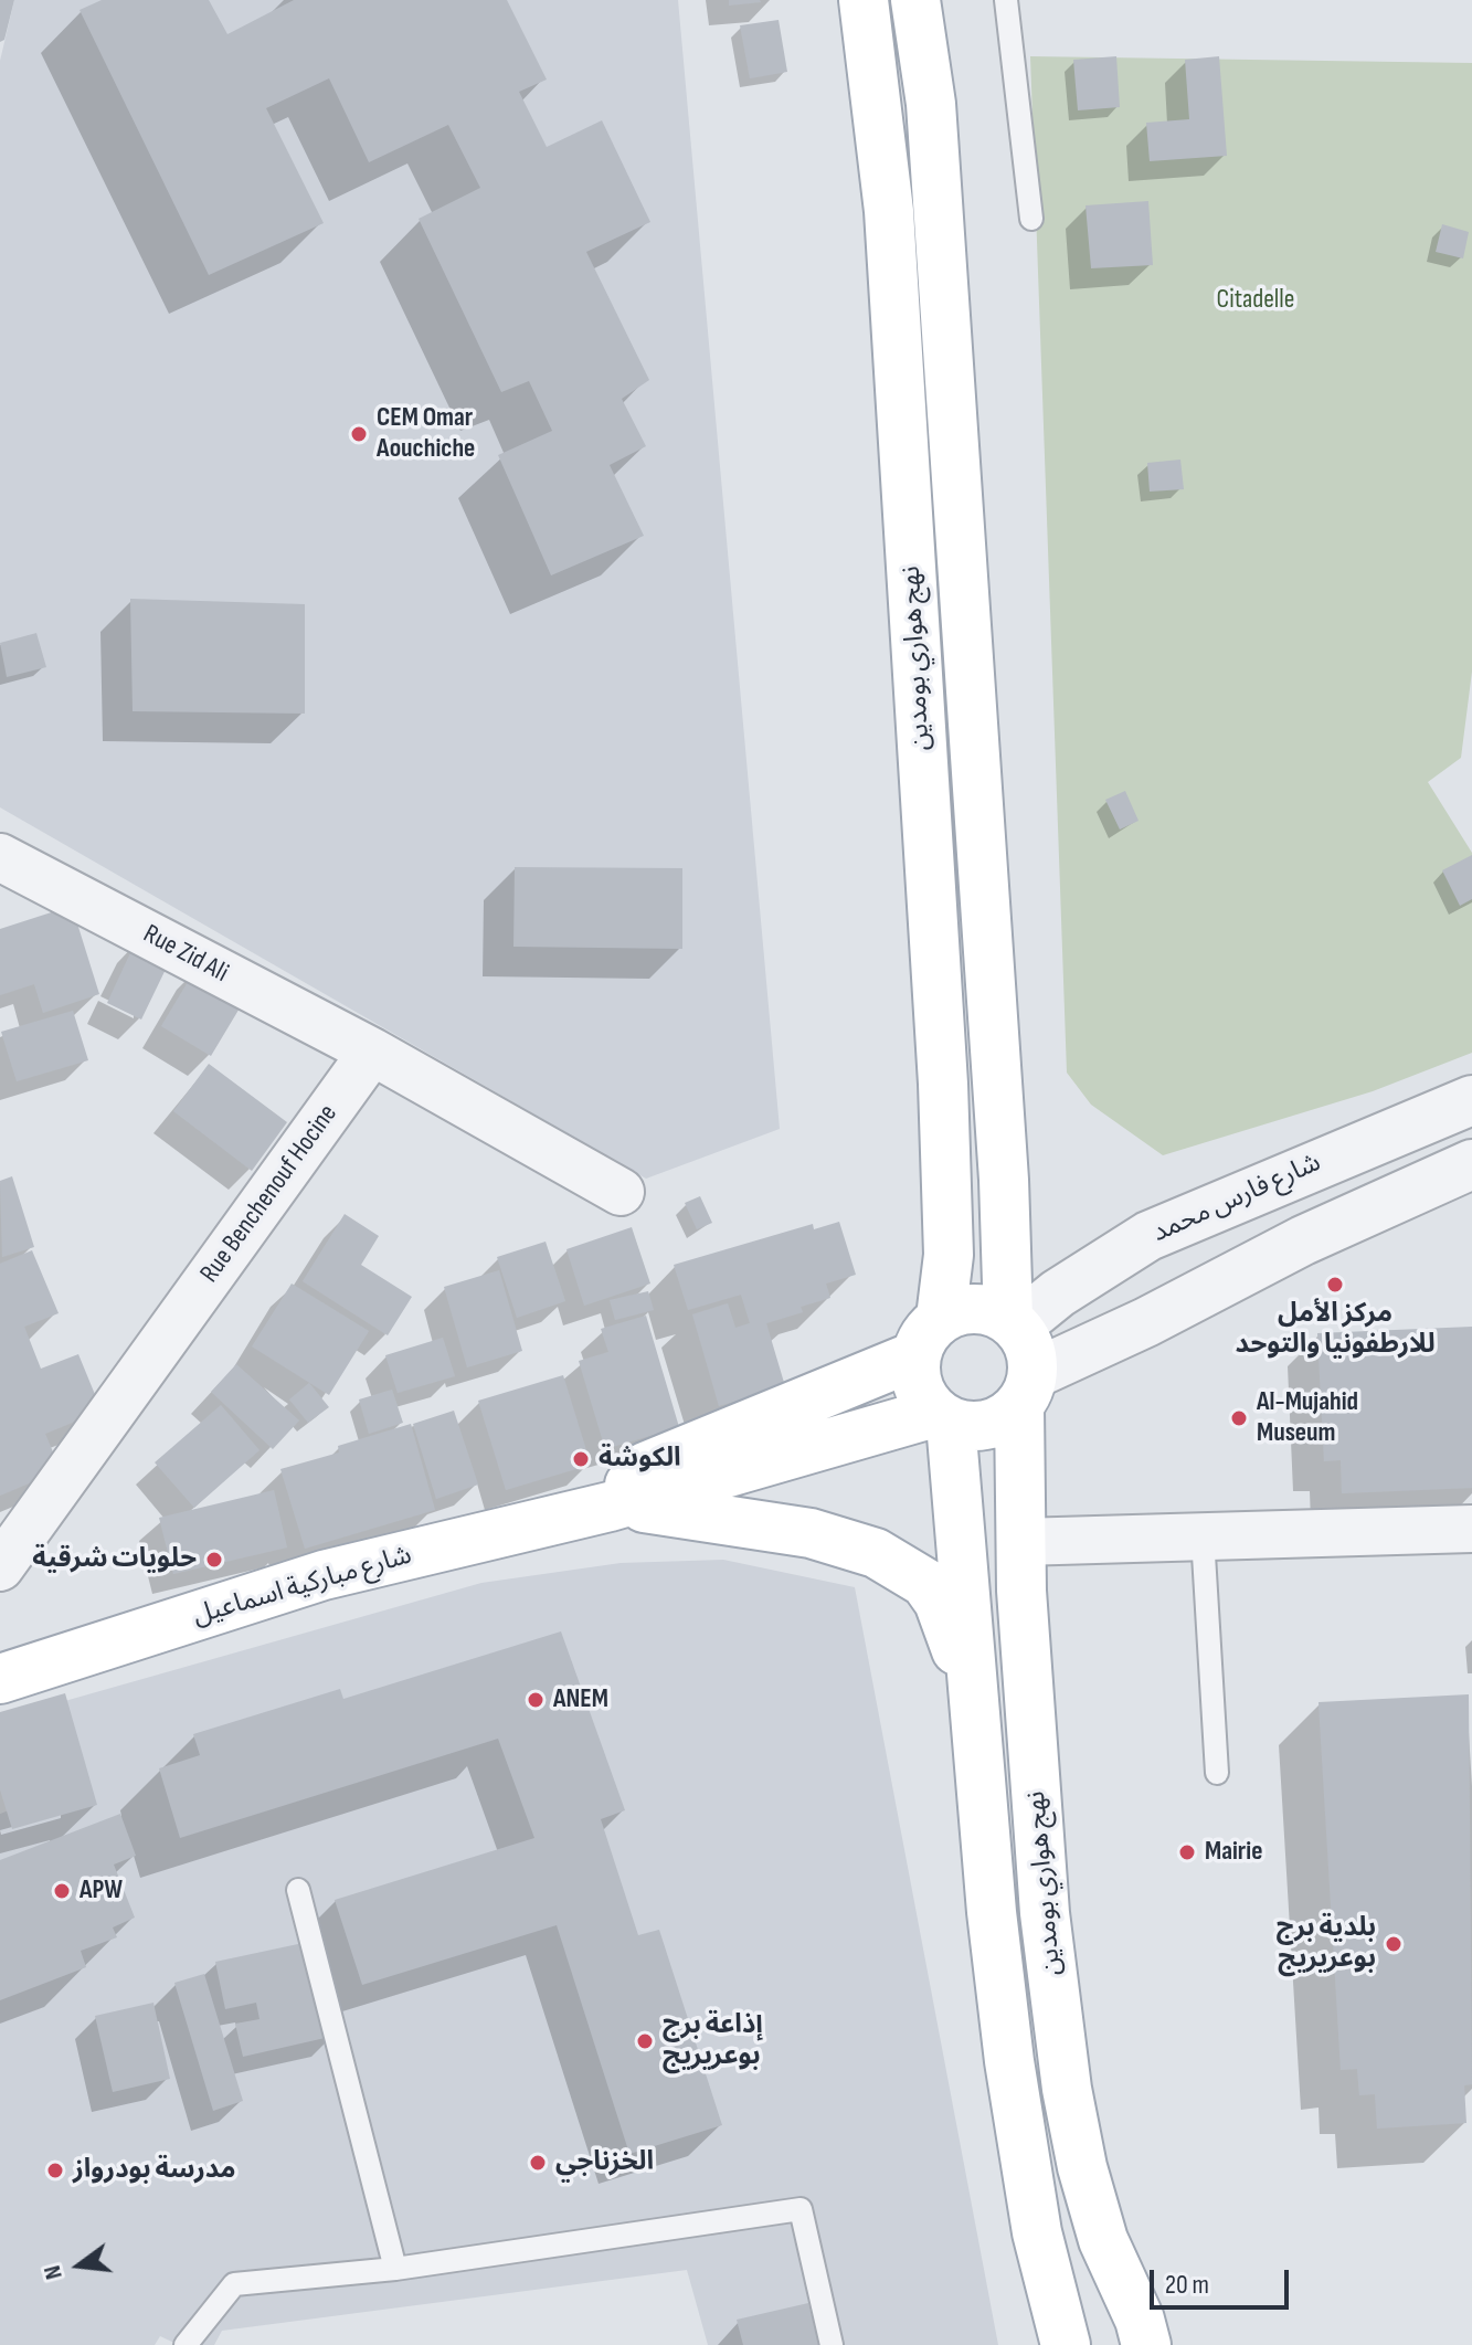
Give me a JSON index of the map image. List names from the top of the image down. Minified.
{"streets":{"main road":["نهج هواري بومدين","شارع مباركية اسماعيل"],"street":["Rue Zid Ali","Rue Benchenouf Hocine","شارع فارس محمد"]},"crossings":[["نهج هواري بومدين","شارع فارس محمد"],["نهج هواري بومدين","شارع مباركية اسماعيل"],["Rue Zid Ali","Rue Benchenouf Hocine"],["شارع فارس محمد","شارع مباركية اسماعيل"]],"parks":["Citadelle"],"places":["CEM Omar Aouchiche","مركز الأمل للارطفونيا والتوحد","Al-Mujahid Museum","الكوشة","حلويات شرقية","ANEM","Mairie","APW","بلدية برج بوعريريج","إذاعة برج بوعريريج","الخزناجي","مدرسة بودرواز"],"scale_bar":"20 m","north":"left"}
